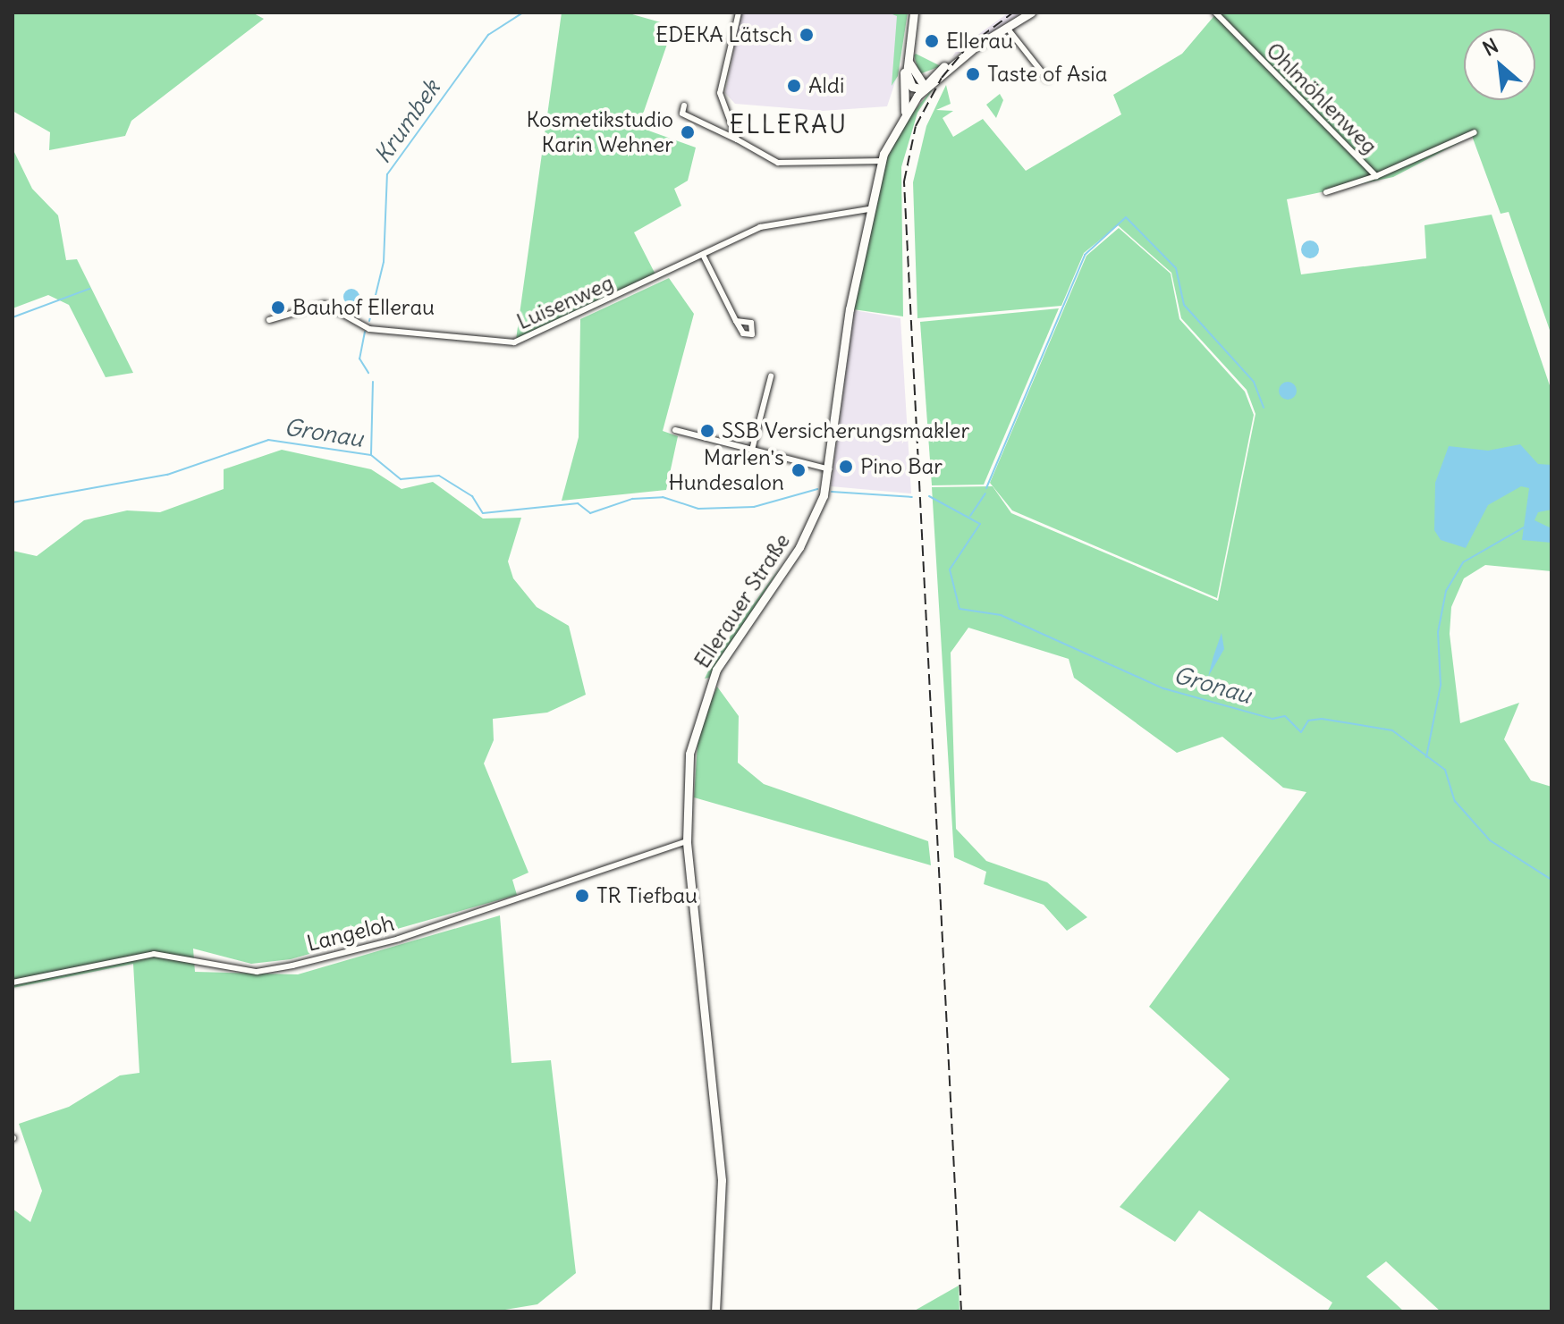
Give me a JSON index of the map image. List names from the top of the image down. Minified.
{"streets":{"main road":["Ellerauer Straße"],"street":["Ohlmöhlenweg","Luisenweg","Langeloh"]},"crossings":[["Luisenweg","Ellerauer Straße"],["Ellerauer Straße","Langeloh"]],"districts":["ELLERAU"],"water":["Krumbek","Gronau"],"places":["EDEKA Lätsch","Ellerau","Taste of Asia","Aldi","Kosmetikstudio Karin Wehner","Bauhof Ellerau","SSB Versicherungsmakler","Pino Bar","Marlen's Hundesalon","TR Tiefbau"],"north":"top left"}
